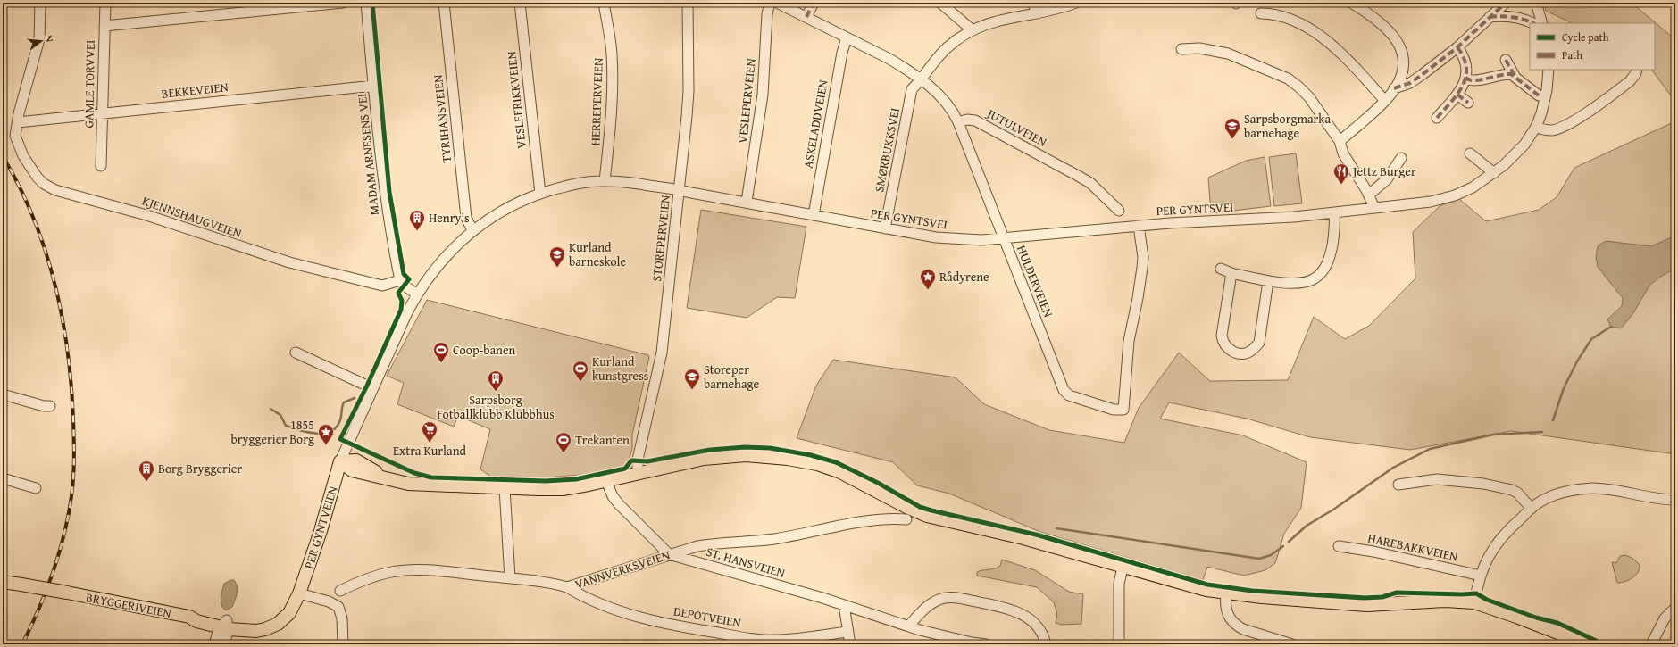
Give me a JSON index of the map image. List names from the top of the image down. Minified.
{"streets":{"main road":["PER GYNTVEIEN","BRYGGERIVEIEN"],"street":["GAMLE TORVVEI","BEKKEVEIEN","VESLEFRIKKVEIEN","VESLEPERVEIEN","HERREPERVEIEN","TYRIHANSVEIEN","ASKELADDVEIEN","JUTULVEIEN","SMØRBUKKSVEI","MADAM ARNESENS VEI","PER GYNTSVEI","KJENNSHAUGVEIEN","STOREPERVEIEN","HULDERVEIEN","HAREBAKKVEIEN","ST. HANSVEIEN","VANNVERKSVEIEN","DEPOTVEIEN"]},"crossings":[["GAMLE TORVVEI","BEKKEVEIEN"],["BEKKEVEIEN","MADAM ARNESENS VEI"],["BEKKEVEIEN","KJENNSHAUGVEIEN"],["VESLEFRIKKVEIEN","PER GYNTSVEI"],["VESLEPERVEIEN","PER GYNTSVEI"],["HERREPERVEIEN","PER GYNTSVEI"],["TYRIHANSVEIEN","PER GYNTSVEI"],["ASKELADDVEIEN","PER GYNTSVEI"],["JUTULVEIEN","HULDERVEIEN"],["SMØRBUKKSVEI","PER GYNTSVEI"],["MADAM ARNESENS VEI","KJENNSHAUGVEIEN"],["PER GYNTSVEI","STOREPERVEIEN"],["PER GYNTSVEI","HULDERVEIEN"],["PER GYNTSVEI","PER GYNTVEIEN"],["ST. HANSVEIEN","VANNVERKSVEIEN"],["VANNVERKSVEIEN","DEPOTVEIEN"]],"places":{"school or university":["Sarpsborgmarka barnehage","Kurland barneskole","Storeper barnehage"],"restaurant":["Jettz Burger"],"building":["Henry's","Sarpsborg Fotballklubb Klubbhus","Borg Bryggerier"],"place":["Rådyrene","1855 bryggerier Borg"],"sports":["Coop-banen","Kurland kunstgress","Trekanten"],"supermarket":["Extra Kurland"]},"legend":["Cycle path","Path"],"north":"right"}
